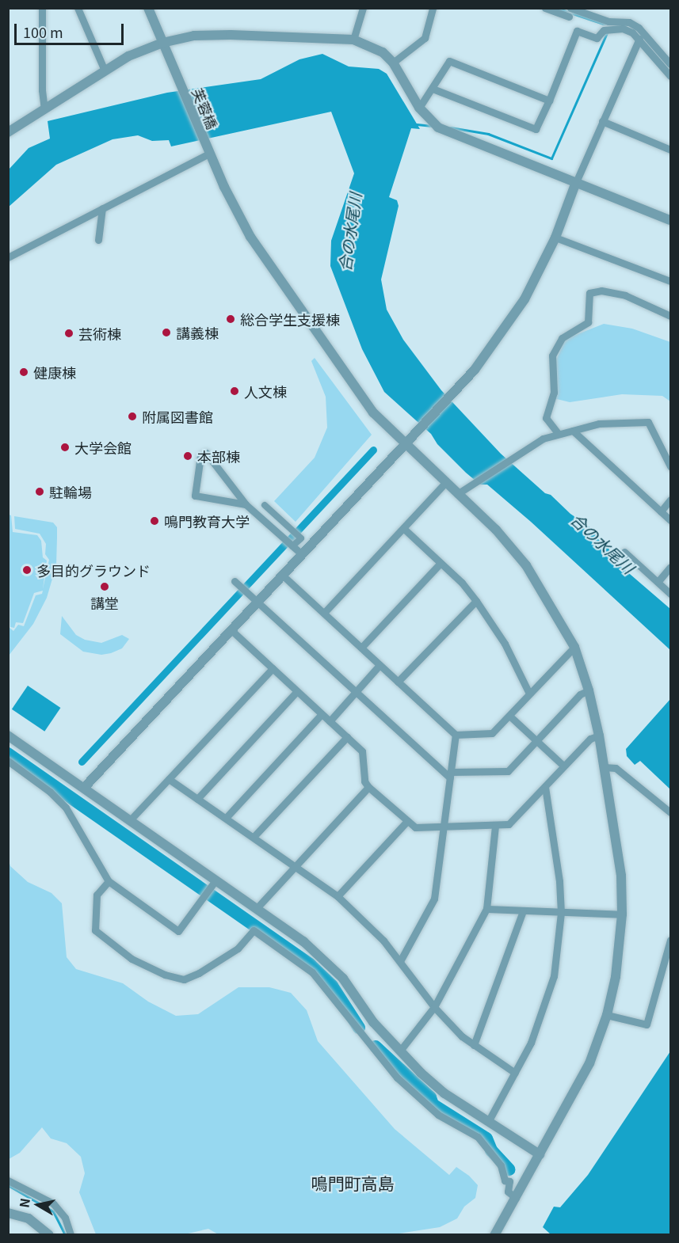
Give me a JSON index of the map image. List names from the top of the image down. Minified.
{"streets":{"street":["芙蓉橋"]},"districts":["鳴門町高島"],"water":["合の水尾川"],"places":["総合学生支援棟","講義棟","芸術棟","健康棟","人文棟","附属図書館","大学会館","本部棟","駐輪場","鳴門教育大学","多目的グラウンド","講堂"],"scale_bar":"100 m","north":"left"}
